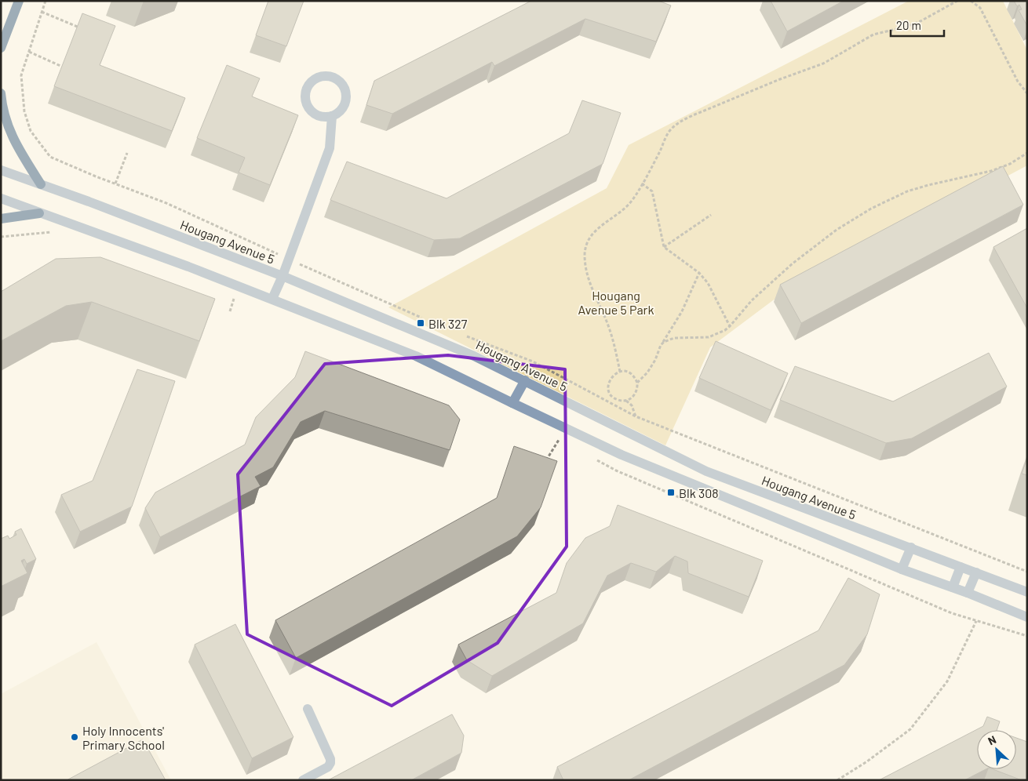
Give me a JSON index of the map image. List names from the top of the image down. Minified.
{"streets":{"street":["Hougang Avenue 5"]},"parks":["Hougang Avenue 5 Park"],"places":{"transit":["Blk 327","Blk 308"],"other":["Holy Innocents' Primary School"]},"scale_bar":"20 m","north":"top left"}
